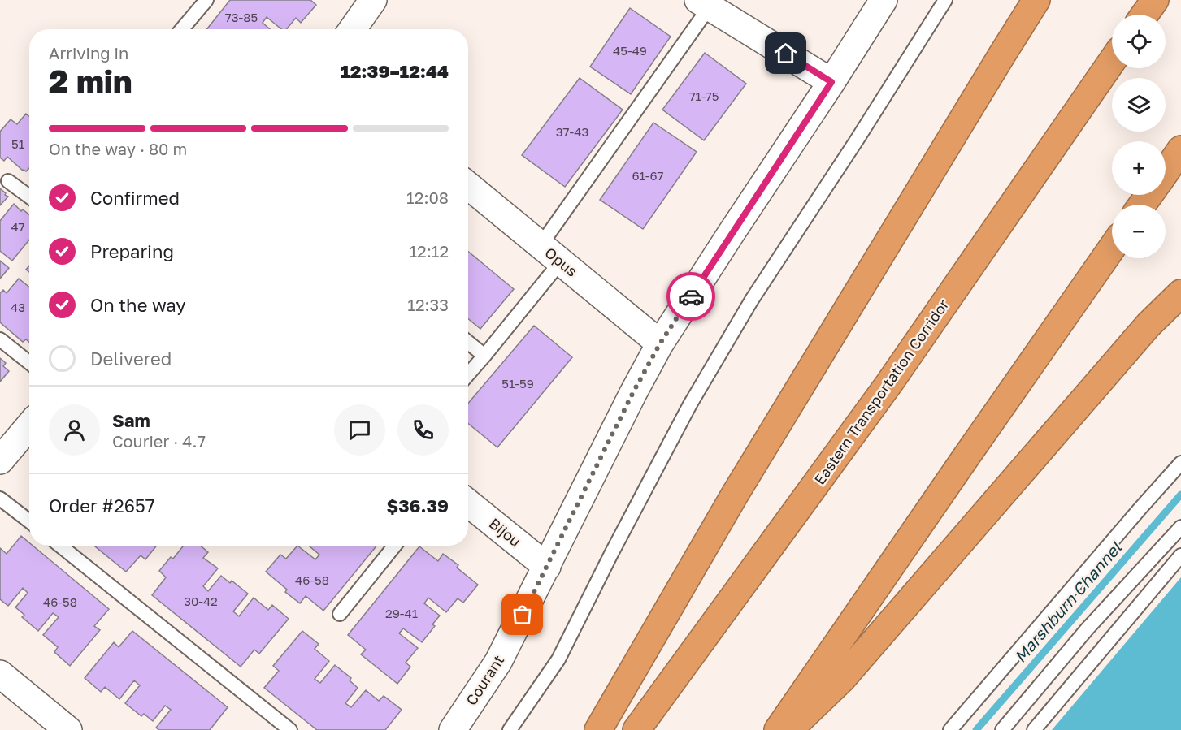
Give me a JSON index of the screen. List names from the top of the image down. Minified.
{"streets":{"highway":["Eastern Transportation Corridor"],"street":["Opus","Bijou","Courant"]},"crossings":[["Opus","Courant"],["Bijou","Courant"]],"water":["Marshburn Channel"],"house_numbers":["73-85","45-49","71-75","37-43","51","61-67","47","43","51-59","46-58","30-42","46-58","29-41"],"page":{"map_buttons":["+","−"],"heading":["2 min","Arriving in","12:39–12:44"],"panel":["Sam","Courier · 4.7","Order #2657","$36.39"],"bar":"On the way · 80 m","list":[["Confirmed","12:08"],["Preparing","12:12"],["On the way","12:33"],"Delivered"]}}
